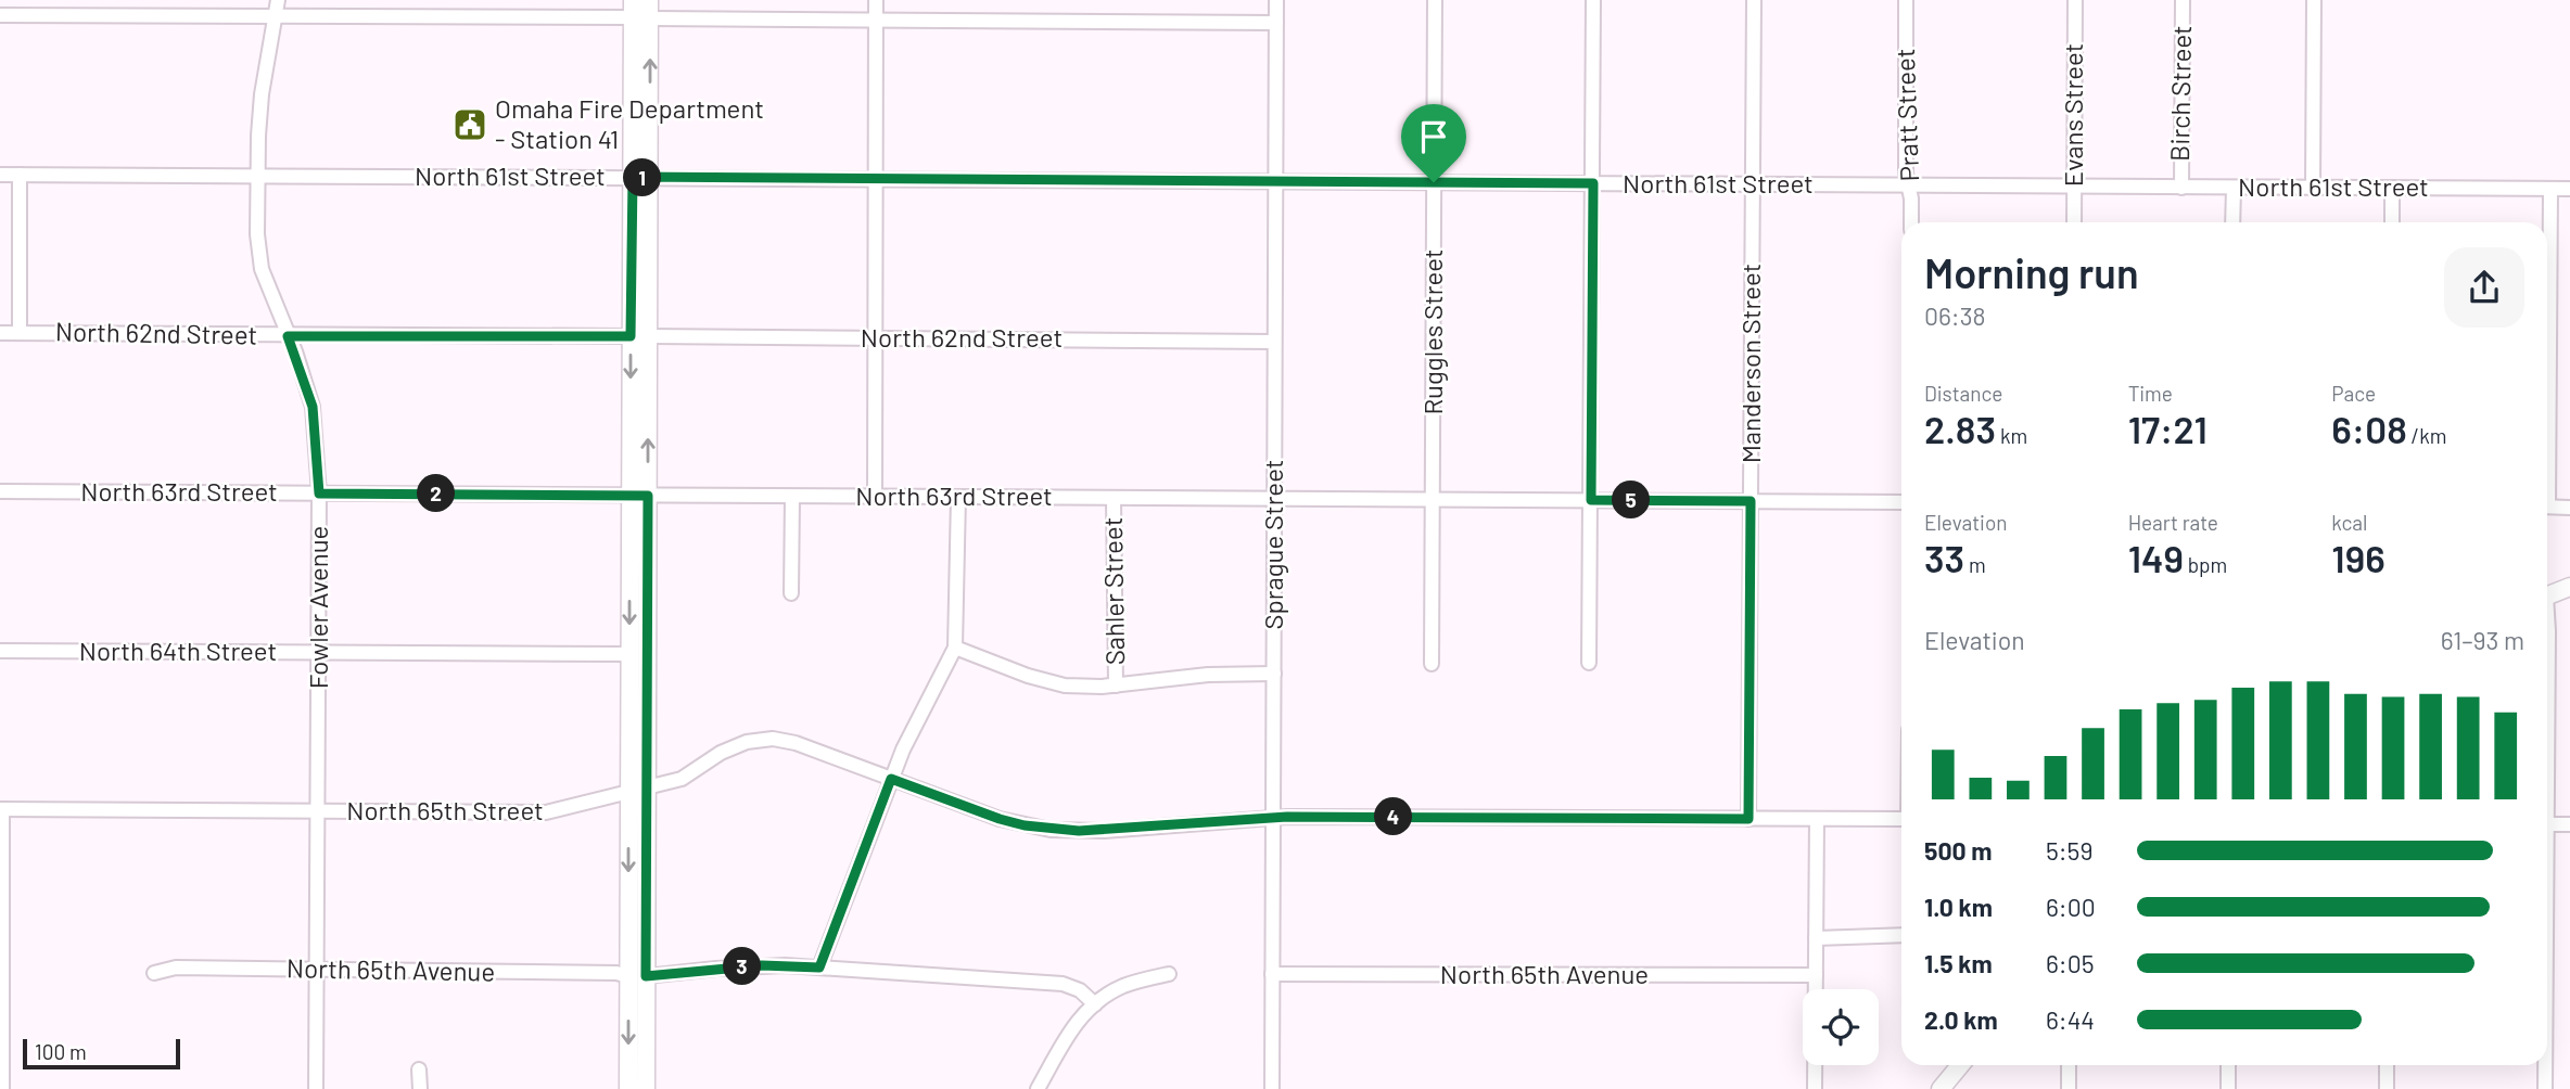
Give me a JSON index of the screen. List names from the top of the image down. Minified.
{"streets":{"street":["Birch Street","Pratt Street","Evans Street","North 61st Street","Ruggles Street","North 62nd Street","Manderson Street","North 63rd Street","Sprague Street","Sahler Street","Fowler Avenue","North 64th Street","North 65th Street","North 65th Avenue"]},"crossings":[["Birch Street","North 61st Street"],["Pratt Street","North 61st Street"],["Evans Street","North 61st Street"],["North 61st Street","Ruggles Street"],["North 61st Street","Manderson Street"],["North 61st Street","Sprague Street"],["North 61st Street","Fowler Avenue"],["Ruggles Street","North 63rd Street"],["North 62nd Street","Sprague Street"],["North 62nd Street","Fowler Avenue"],["Manderson Street","North 63rd Street"],["Manderson Street","North 65th Street"],["North 63rd Street","Sprague Street"],["North 63rd Street","Sahler Street"],["North 63rd Street","Fowler Avenue"],["Sprague Street","North 65th Street"],["Sprague Street","North 65th Avenue"],["Fowler Avenue","North 64th Street"],["Fowler Avenue","North 65th Street"],["Fowler Avenue","North 65th Avenue"]],"places":{"public building":["Omaha Fire Department - Station 41"]},"scale_bar":"100 m","page":{"pins":["1","2","5","4","3"],"heading":["Morning run","06:38"],"stats":[["Distance","2.83 km"],["Time","17:21"],["Pace","6:08 /km"],["Elevation","33 m"],["Heart rate","149 bpm"],["kcal","196"]],"chart":["Elevation","61–93 m"],"list":[{"name":"500 m","note":"5:59"},{"name":"1.0 km","note":"6:00"},{"name":"1.5 km","note":"6:05"},{"name":"2.0 km","note":"6:44"}],"scale":"100 m"}}
